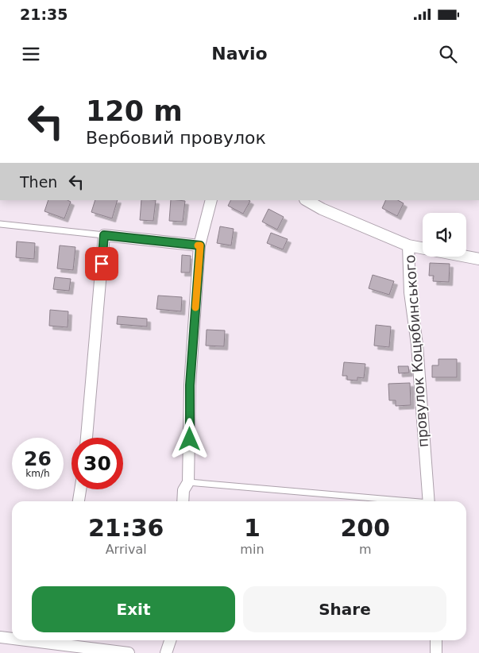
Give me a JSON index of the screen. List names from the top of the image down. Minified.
{"streets":{"street":["провулок Коцюбинського"]},"page":{"status":"21:35","header":"Navio","turn":["120 m","Вербовий провулок"],"then":"Then","speed":"26 km/h","limit":"30","eta":["21:36","Arrival","1","min","200","m"],"buttons":["Exit","Share"]}}
